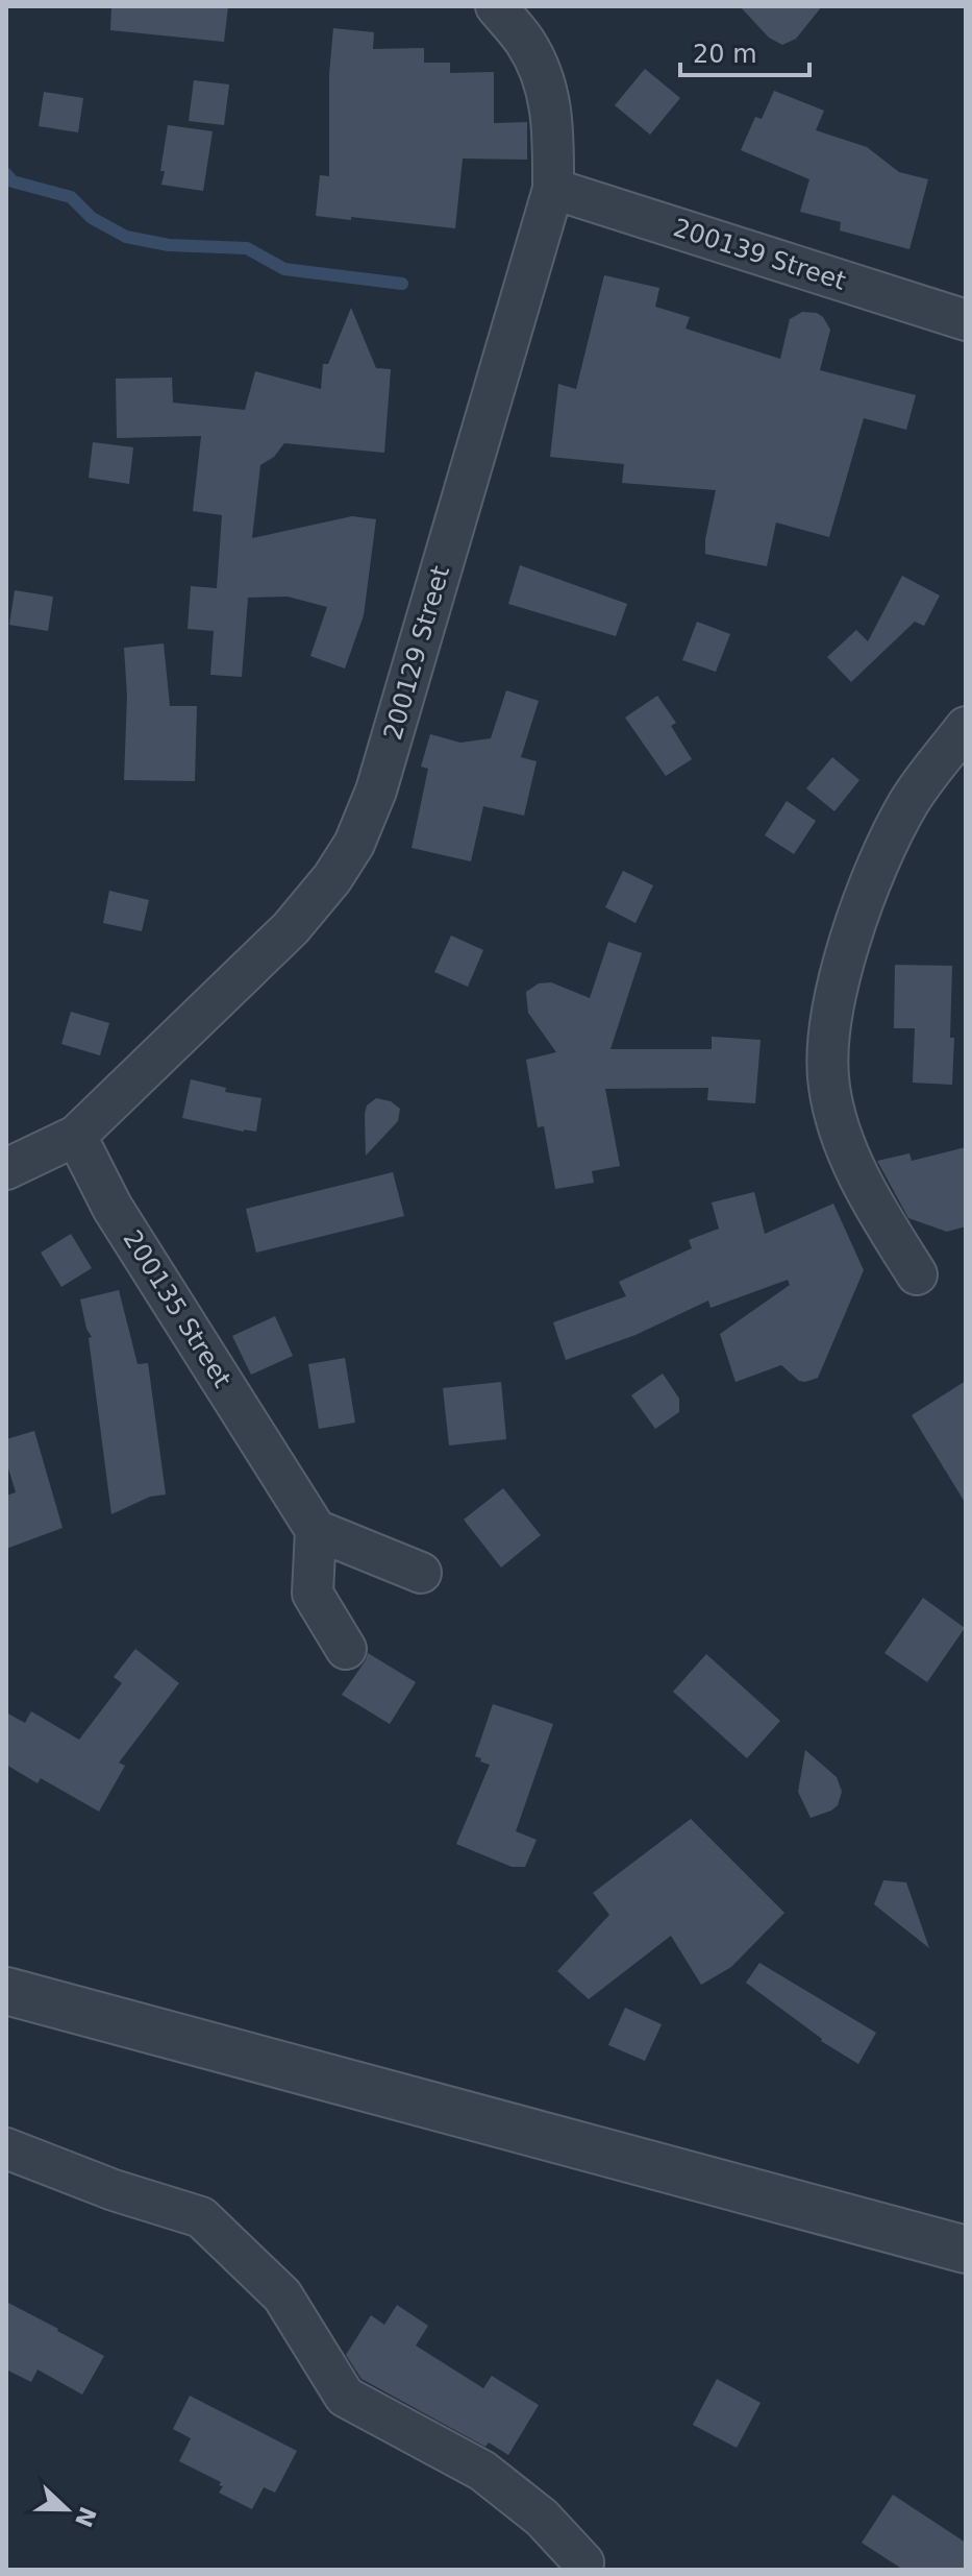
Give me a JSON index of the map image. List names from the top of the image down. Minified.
{"streets":{"street":["200139 Street","200129 Street","200135 Street"]},"crossings":[["200139 Street","200129 Street"],["200129 Street","200135 Street"]],"scale_bar":"20 m","north":"right"}
